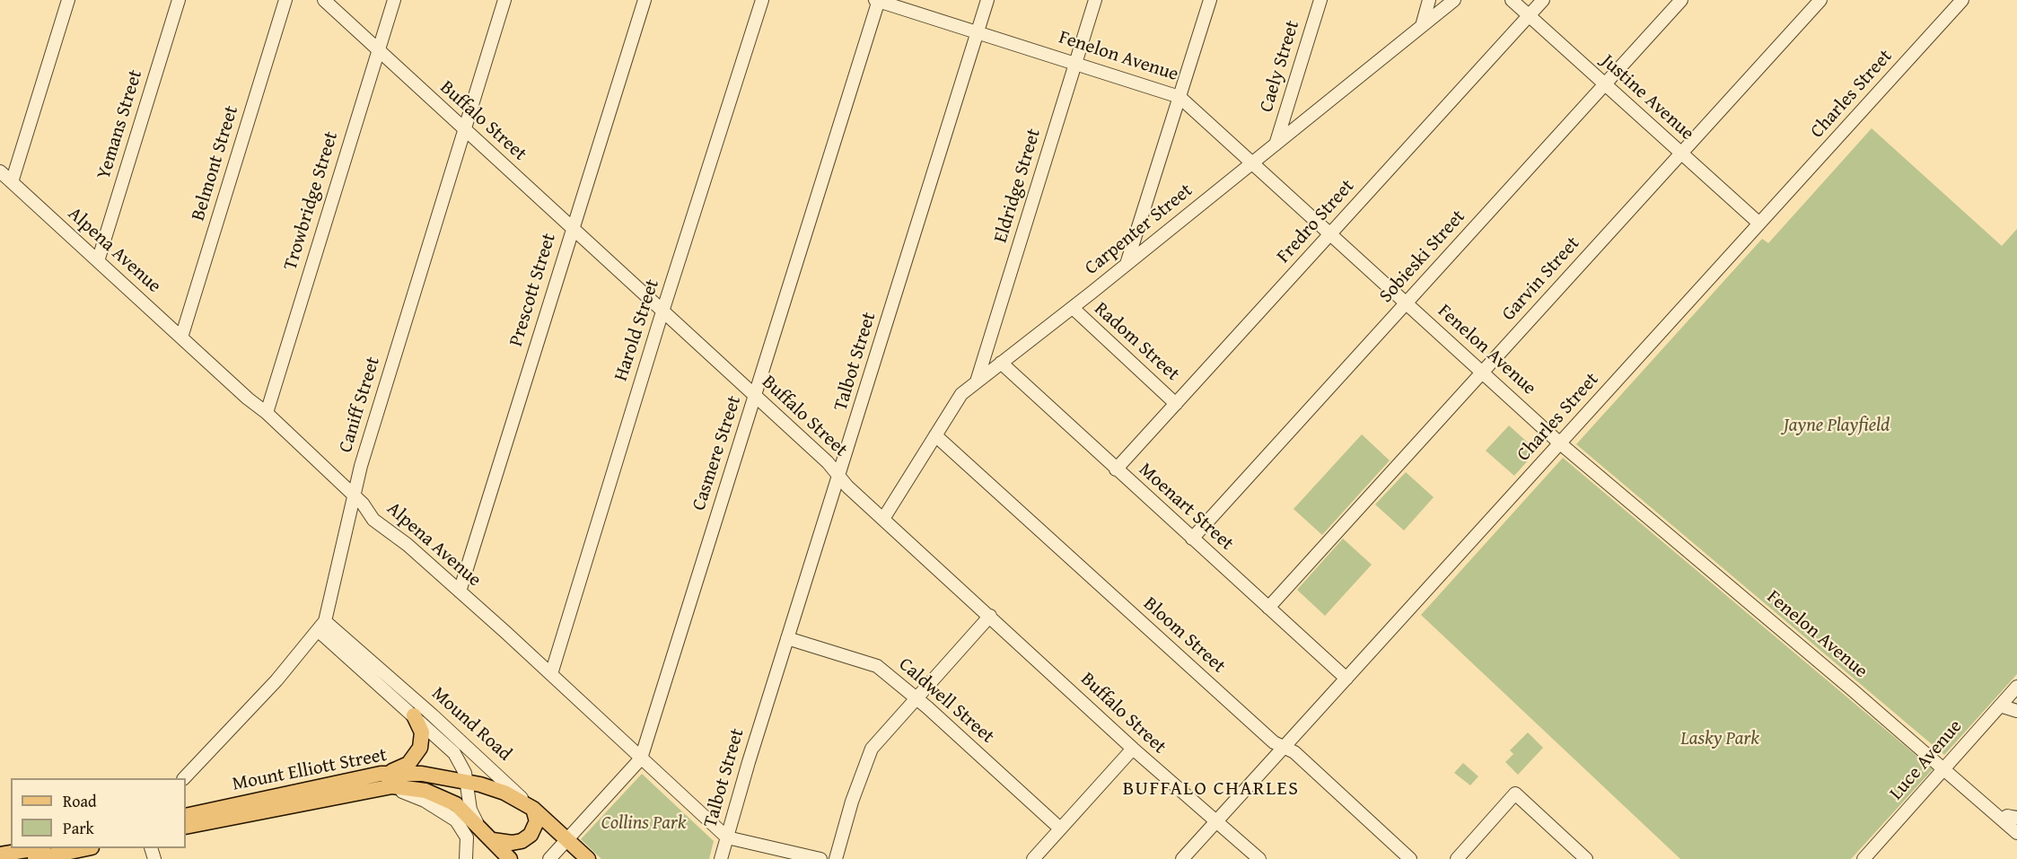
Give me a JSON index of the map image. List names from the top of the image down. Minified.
{"streets":{"main road":["Mound Road","Mount Elliott Street"],"street":["Fenelon Avenue","Caely Street","Charles Street","Justine Avenue","Buffalo Street","Yemans Street","Belmont Street","Eldridge Street","Trowbridge Street","Fredro Street","Carpenter Street","Alpena Avenue","Sobieski Street","Garvin Street","Prescott Street","Harold Street","Radom Street","Talbot Street","Caniff Street","Casmere Street","Moenart Street","Bloom Street","Caldwell Street","Luce Avenue"]},"crossings":[["Fenelon Avenue","Charles Street"],["Fenelon Avenue","Eldridge Street"],["Fenelon Avenue","Fredro Street"],["Fenelon Avenue","Carpenter Street"],["Fenelon Avenue","Sobieski Street"],["Fenelon Avenue","Garvin Street"],["Fenelon Avenue","Talbot Street"],["Fenelon Avenue","Casmere Street"],["Fenelon Avenue","Luce Avenue"],["Caely Street","Carpenter Street"],["Charles Street","Justine Avenue"],["Charles Street","Buffalo Street"],["Charles Street","Moenart Street"],["Charles Street","Bloom Street"],["Justine Avenue","Fredro Street"],["Justine Avenue","Sobieski Street"],["Justine Avenue","Garvin Street"],["Buffalo Street","Trowbridge Street"],["Buffalo Street","Carpenter Street"],["Buffalo Street","Prescott Street"],["Buffalo Street","Harold Street"],["Buffalo Street","Talbot Street"],["Buffalo Street","Caniff Street"],["Buffalo Street","Casmere Street"],["Yemans Street","Alpena Avenue"],["Belmont Street","Alpena Avenue"],["Eldridge Street","Carpenter Street"],["Trowbridge Street","Alpena Avenue"],["Fredro Street","Radom Street"],["Fredro Street","Moenart Street"],["Carpenter Street","Radom Street"],["Carpenter Street","Moenart Street"],["Carpenter Street","Bloom Street"],["Alpena Avenue","Prescott Street"],["Alpena Avenue","Harold Street"],["Alpena Avenue","Talbot Street"],["Alpena Avenue","Caniff Street"],["Alpena Avenue","Casmere Street"],["Sobieski Street","Moenart Street"],["Garvin Street","Moenart Street"],["Talbot Street","Caldwell Street"],["Caniff Street","Mound Road"],["Casmere Street","Mound Road"],["Mound Road","Mount Elliott Street"]],"districts":["BUFFALO CHARLES"],"parks":["Jayne Playfield","Lasky Park","Collins Park"],"legend":["Road","Park"]}
